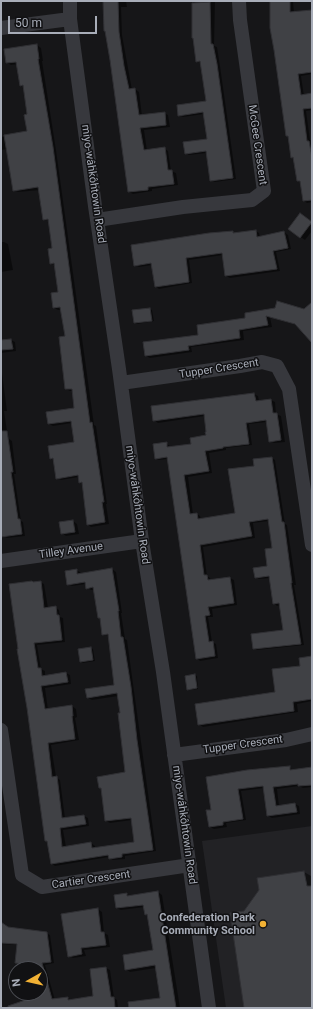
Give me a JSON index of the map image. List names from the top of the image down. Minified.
{"streets":{"street":["McGee Crescent","miyo-wâhkôhtowin Road","Tupper Crescent","Tilley Avenue","Cartier Crescent"]},"crossings":[["McGee Crescent","miyo-wâhkôhtowin Road"],["miyo-wâhkôhtowin Road","Tupper Crescent"],["miyo-wâhkôhtowin Road","Tilley Avenue"],["miyo-wâhkôhtowin Road","Cartier Crescent"]],"places":["Confederation Park Community School"],"scale_bar":"50 m","north":"left"}
